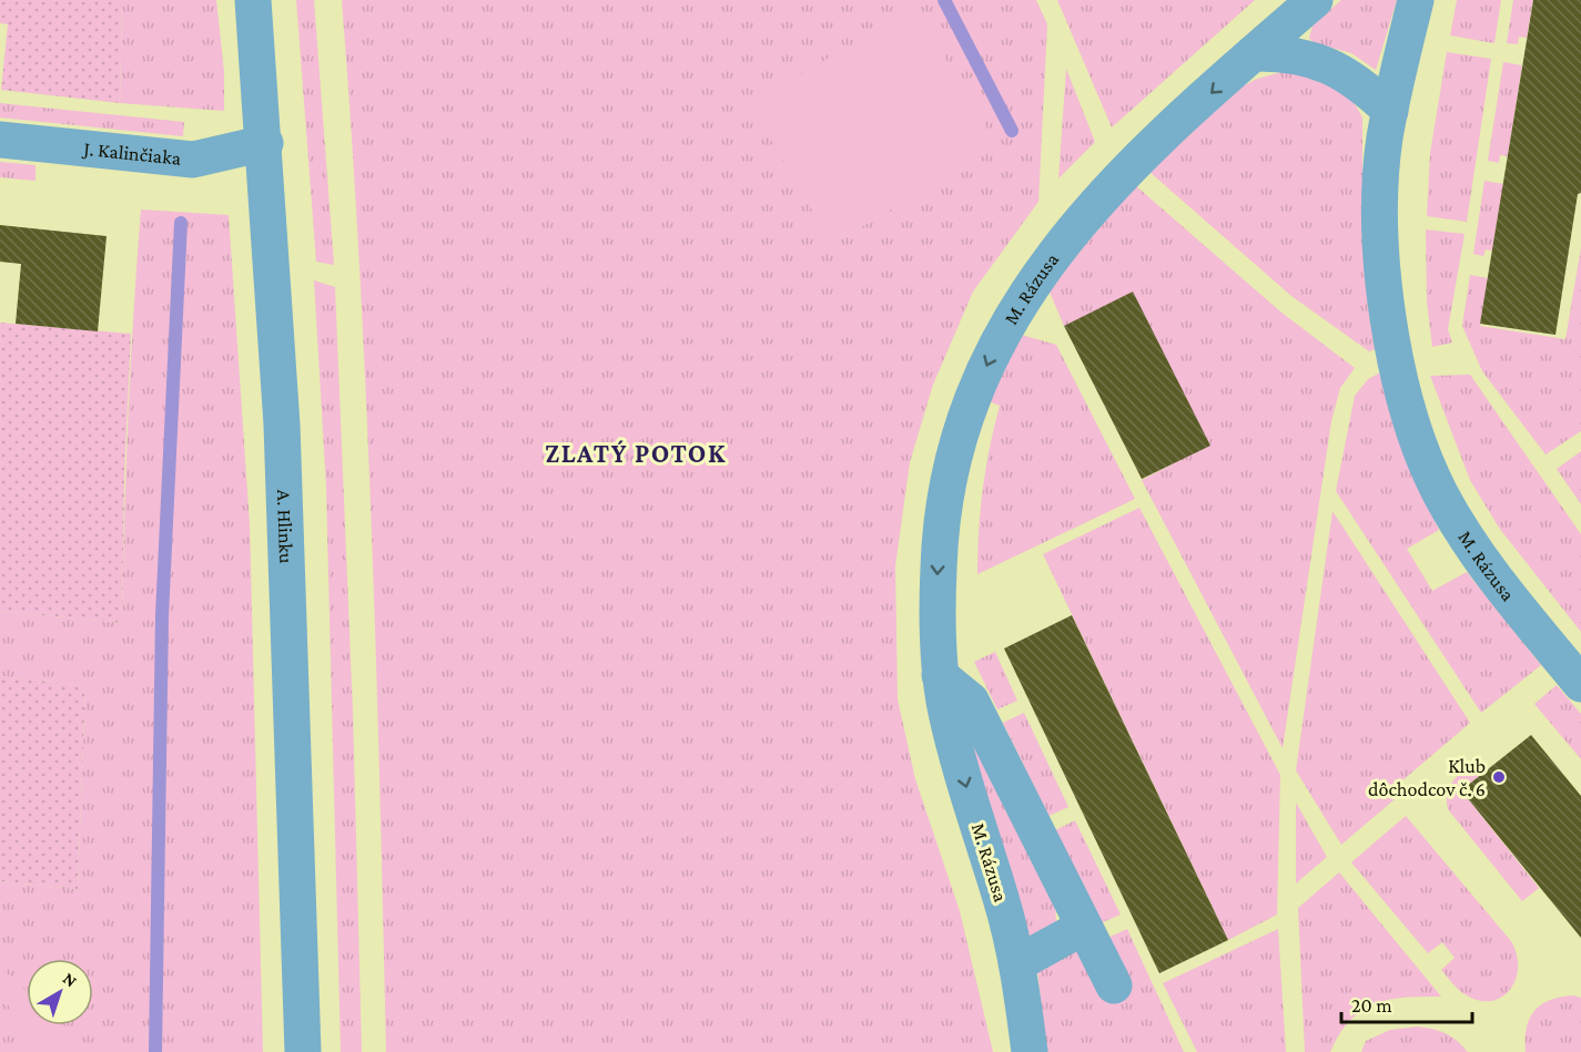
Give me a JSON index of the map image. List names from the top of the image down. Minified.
{"streets":{"street":["J. Kalinčiaka","M. Rázusa","A. Hlinku"]},"crossings":[["J. Kalinčiaka","A. Hlinku"]],"one_way":["M. Rázusa"],"districts":["ZLATÝ POTOK"],"places":["Klub dôchodcov č. 6"],"scale_bar":"20 m","north":"top right"}
